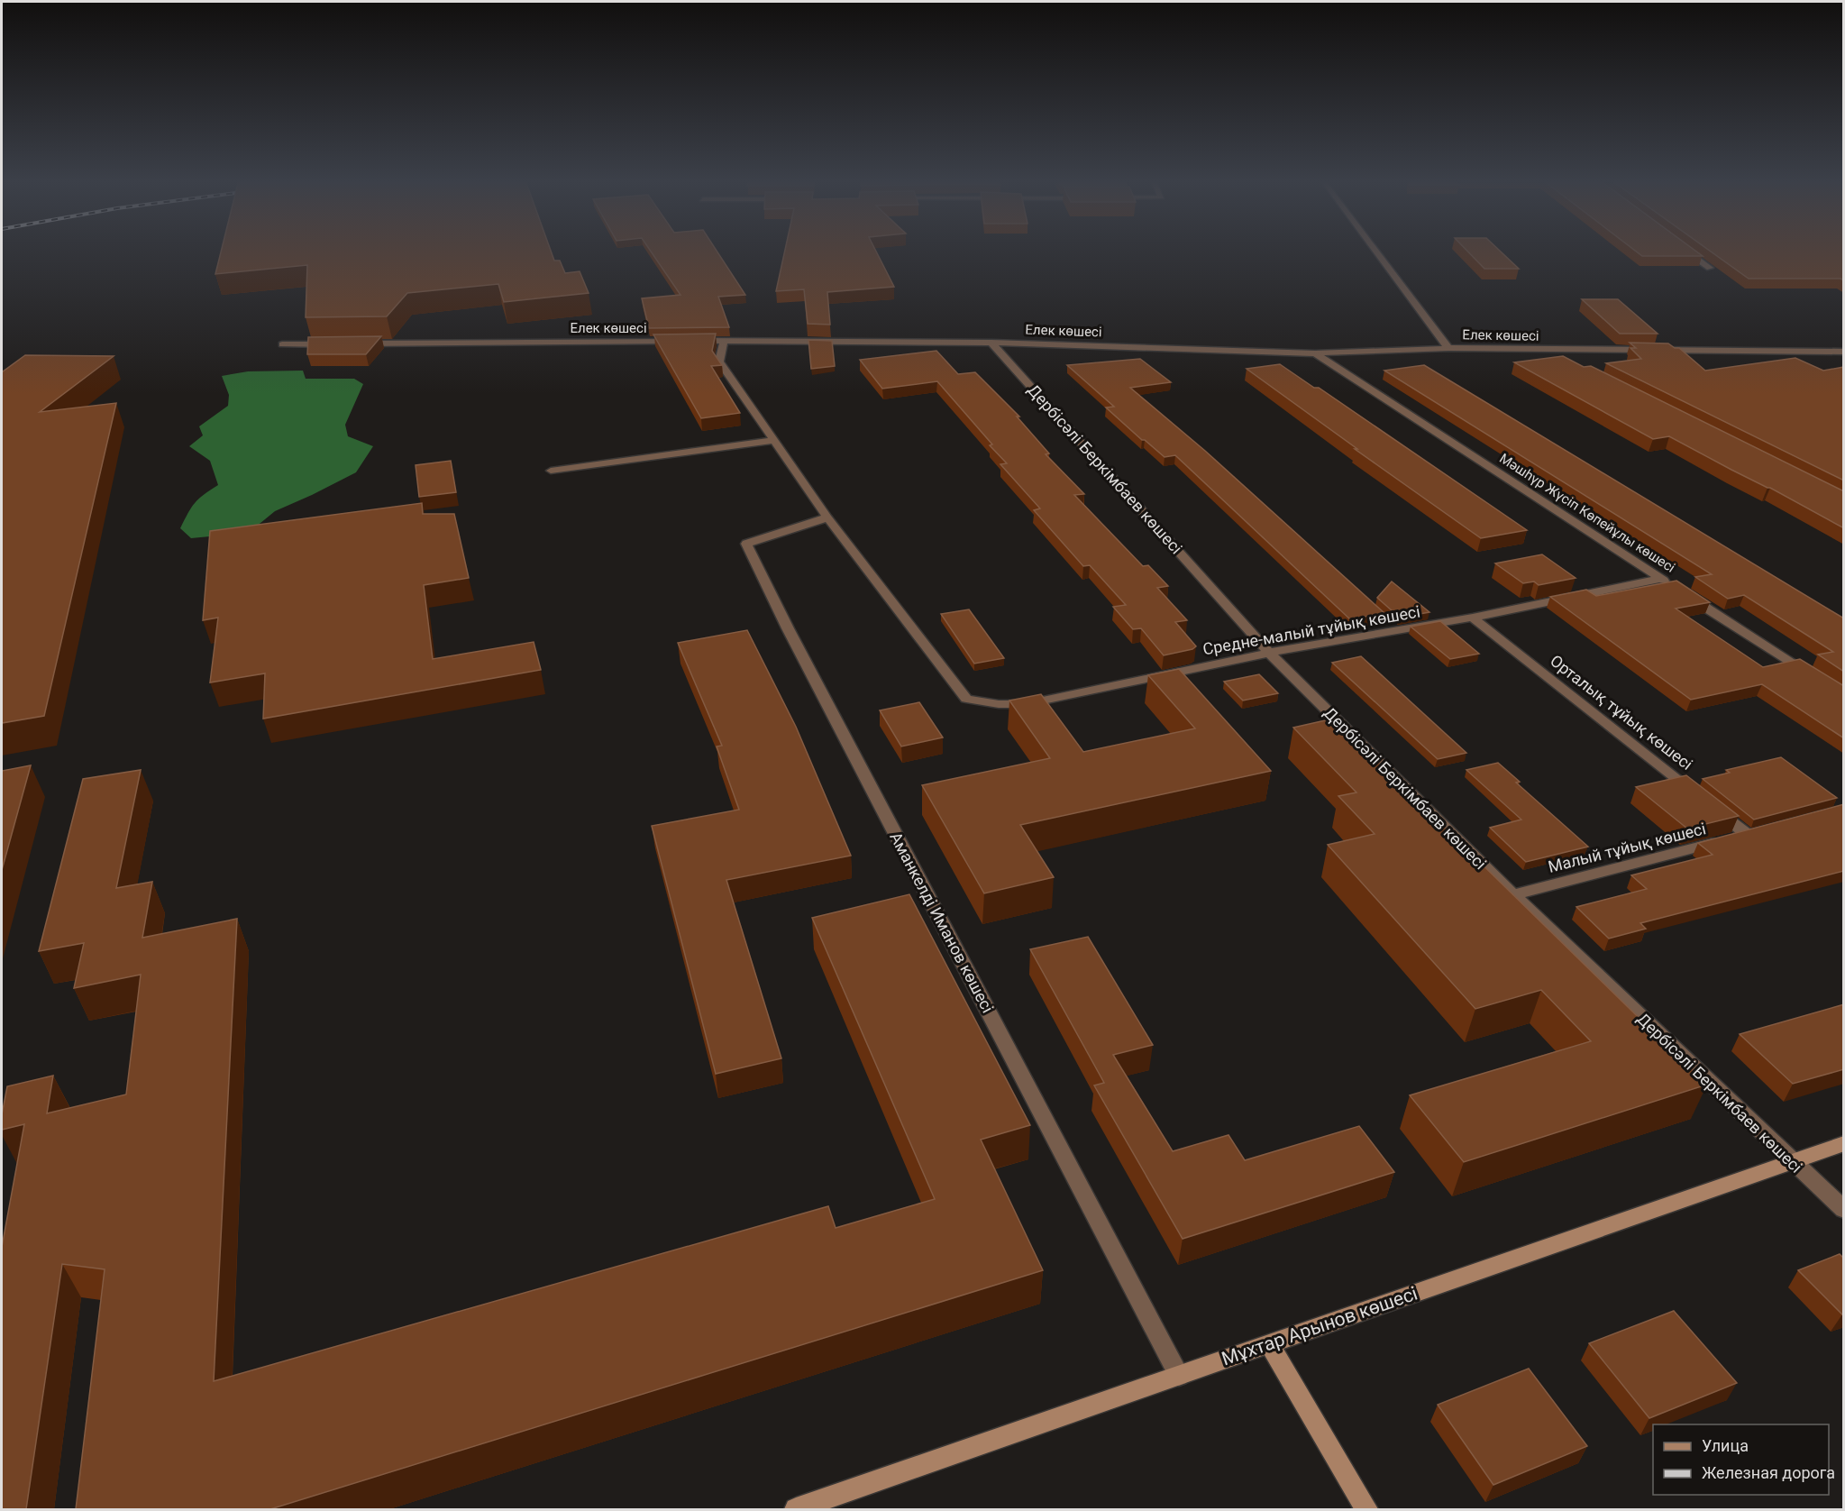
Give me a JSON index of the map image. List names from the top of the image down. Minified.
{"streets":{"main road":["Мұхтар Арынов көшесі"],"street":["Елек көшесі","Дербісәлі Беркімбаев көшесі","Мәшһүр Жүсіп Көпейұлы көшесі","Средне-малый тұйық көшесі","Орталық тұйық көшесі","Малый тұйық көшесі","Аманкелді Иманов көшесі"]},"crossings":[["Елек көшесі","Дербісәлі Беркімбаев көшесі"],["Елек көшесі","Мәшһүр Жүсіп Көпейұлы көшесі"],["Дербісәлі Беркімбаев көшесі","Средне-малый тұйық көшесі"],["Дербісәлі Беркімбаев көшесі","Малый тұйық көшесі"],["Дербісәлі Беркімбаев көшесі","Мұхтар Арынов көшесі"],["Мәшһүр Жүсіп Көпейұлы көшесі","Средне-малый тұйық көшесі"],["Средне-малый тұйық көшесі","Орталық тұйық көшесі"],["Средне-малый тұйық көшесі","Аманкелді Иманов көшесі"],["Аманкелді Иманов көшесі","Мұхтар Арынов көшесі"]],"legend":["Улица","Железная дорога"]}
